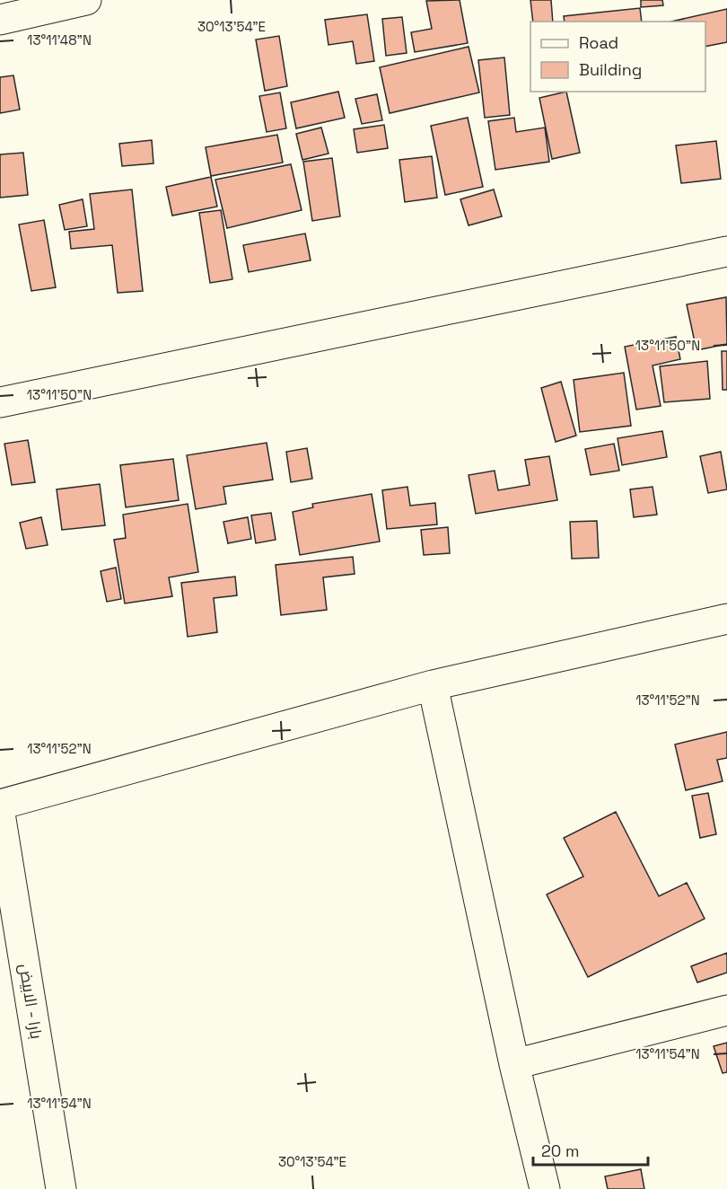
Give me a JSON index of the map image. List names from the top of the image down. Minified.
{"streets":{"street":["بارا - الابيض"]},"legend":["Road","Building"],"scale_bar":"20 m","coordinates":["30°13'54\"E","13°11'48\"N","13°11'50\"N","13°11'52\"N","13°11'54\"N"]}
